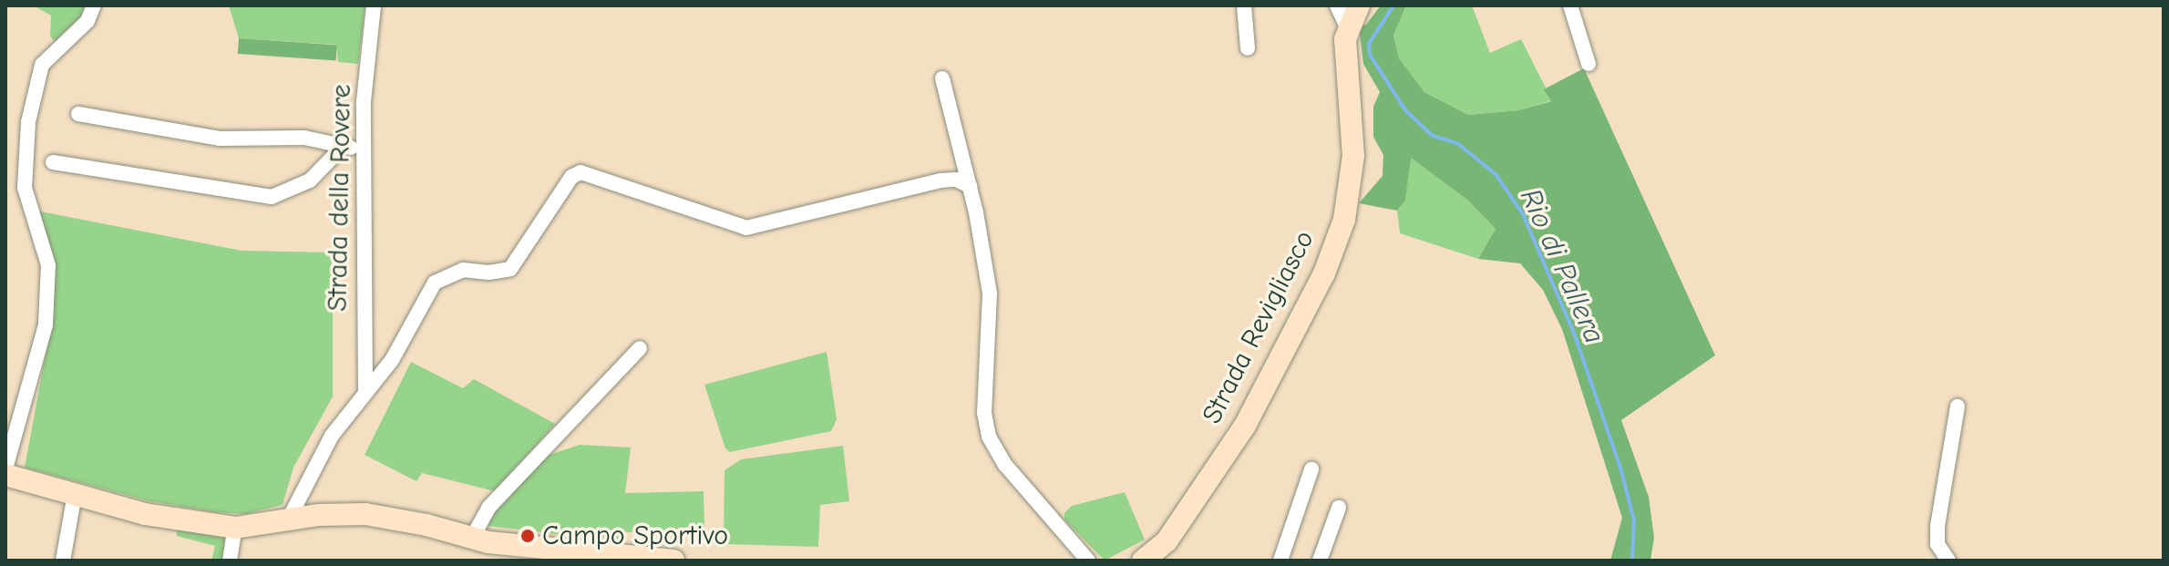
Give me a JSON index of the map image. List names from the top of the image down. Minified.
{"streets":{"street":["Strada della Rovere","Strada Revigliasco"]},"water":["Rio di Pallera"],"places":["Campo Sportivo"]}
